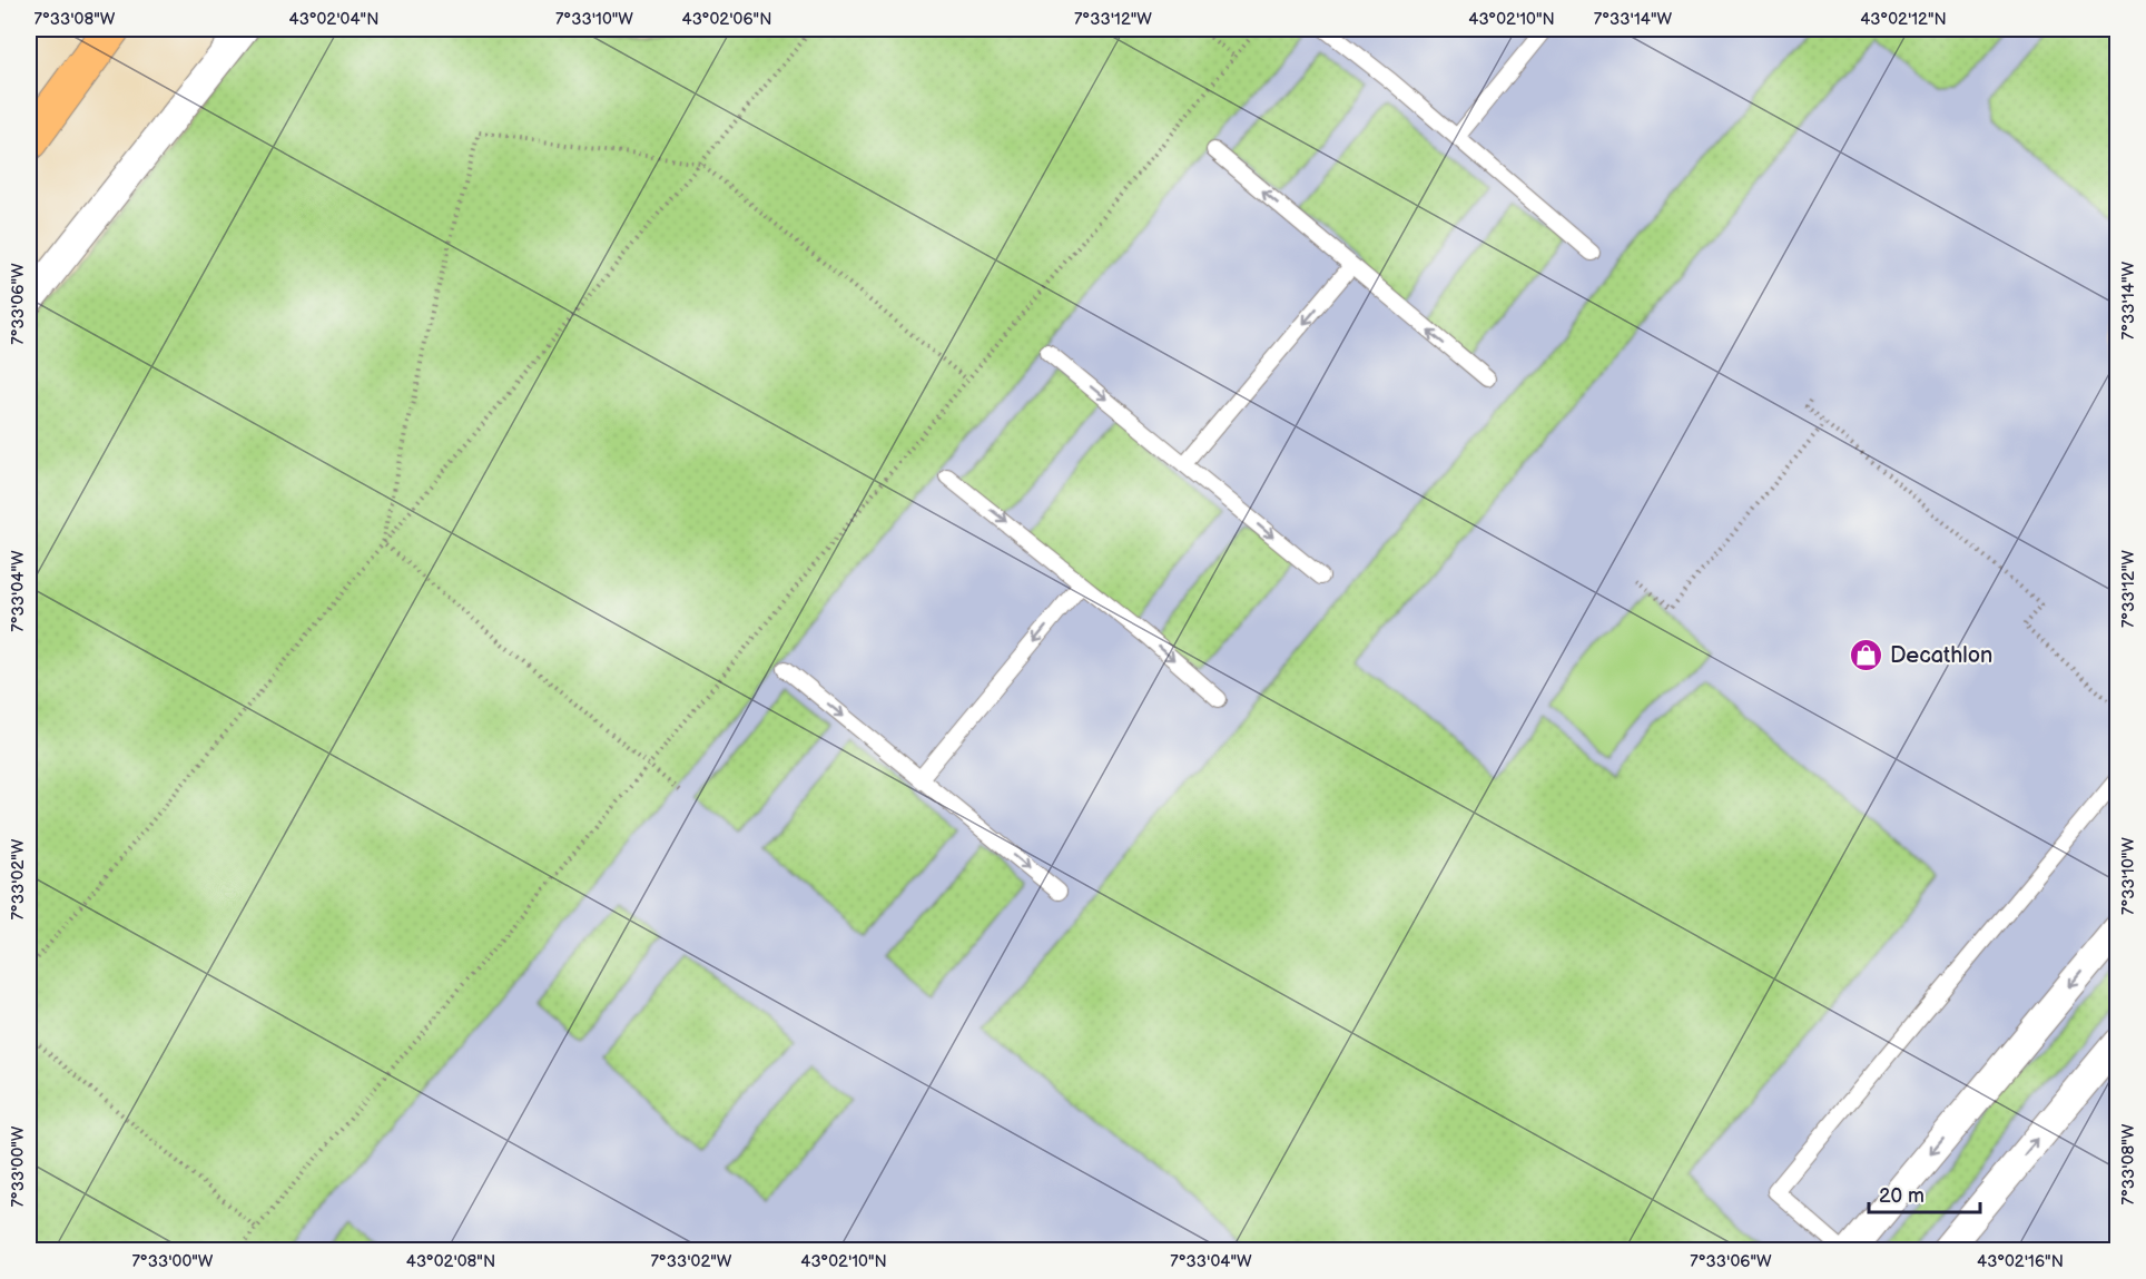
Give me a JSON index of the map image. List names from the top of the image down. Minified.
{"places":{"shop":["Decathlon"]},"scale_bar":"20 m","coordinates":["7°33'08\"W","43°02'04\"N","7°33'10\"W","43°02'06\"N","7°33'12\"W","43°02'10\"N","7°33'14\"W","43°02'12\"N","7°33'06\"W","7°33'04\"W","7°33'02\"W","7°33'00\"W","43°02'08\"N","43°02'16\"N"]}
